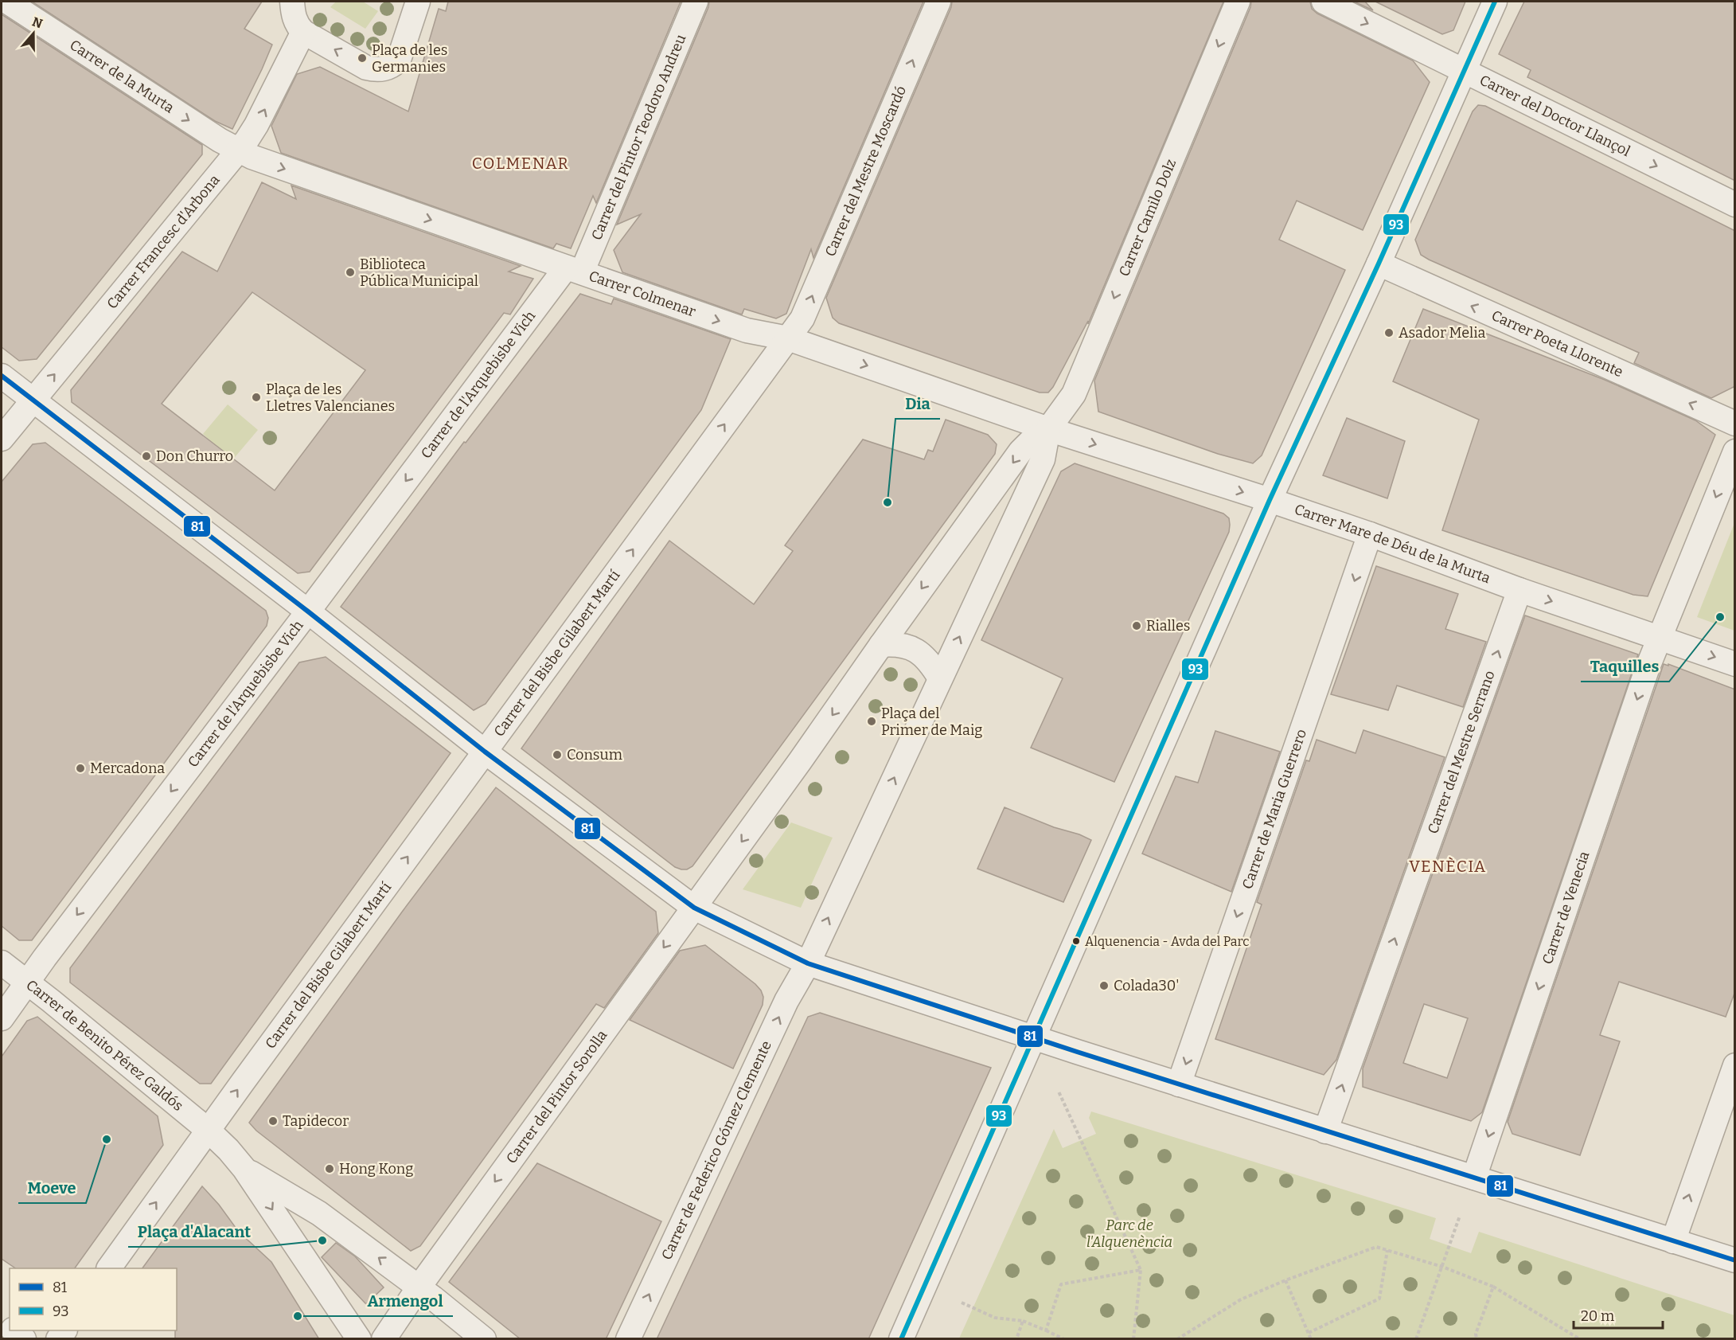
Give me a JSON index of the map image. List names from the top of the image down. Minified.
{"streets":{"street":["Carrer de la Murta","Carrer del Doctor Llançol","Carrer del Pintor Teodoro Andreu","Carrer del Mestre Moscardó","Carrer Camilo Dolz","Carrer Francesc d'Arbona","Carrer Colmenar","Carrer Poeta Llorente","Carrer de l'Arquebisbe Vich","Carrer Mare de Déu de la Murta","Carrer del Bisbe Gilabert Martí","Carrer del Mestre Serrano","Carrer de Maria Guerrero","Carrer de Venecia","Carrer de Benito Pérez Galdós","Carrer del Pintor Sorolla","Carrer de Federico Gómez Clemente"]},"crossings":[["Carrer de la Murta","Carrer Francesc d'Arbona"],["Carrer de la Murta","Carrer Colmenar"],["Carrer del Pintor Teodoro Andreu","Carrer Colmenar"],["Carrer del Pintor Teodoro Andreu","Carrer de l'Arquebisbe Vich"],["Carrer del Mestre Moscardó","Carrer Colmenar"],["Carrer del Mestre Moscardó","Carrer del Bisbe Gilabert Martí"],["Carrer Camilo Dolz","Carrer Colmenar"],["Carrer Camilo Dolz","Carrer Mare de Déu de la Murta"],["Carrer Francesc d'Arbona","Carrer Colmenar"],["Carrer Colmenar","Carrer de l'Arquebisbe Vich"],["Carrer Colmenar","Carrer Mare de Déu de la Murta"],["Carrer Colmenar","Carrer del Bisbe Gilabert Martí"],["Carrer de l'Arquebisbe Vich","Carrer de Benito Pérez Galdós"],["Carrer Mare de Déu de la Murta","Carrer del Mestre Serrano"],["Carrer Mare de Déu de la Murta","Carrer de Maria Guerrero"],["Carrer Mare de Déu de la Murta","Carrer de Venecia"],["Carrer del Bisbe Gilabert Martí","Carrer de Benito Pérez Galdós"]],"one_way":["Carrer de la Murta","Carrer del Doctor Llançol","Carrer del Mestre Moscardó","Carrer Camilo Dolz","Carrer Francesc d'Arbona","Carrer Colmenar","Carrer Poeta Llorente","Carrer de l'Arquebisbe Vich","Carrer Mare de Déu de la Murta","Carrer del Bisbe Gilabert Martí","Carrer del Mestre Serrano","Carrer de Venecia","Carrer del Pintor Sorolla","Carrer de Federico Gómez Clemente"],"districts":["COLMENAR","VENÈCIA"],"parks":["Parc de l'Alquenència"],"places":["Plaça de les Germanies","Biblioteca Pública Municipal","Asador Melia","Plaça de les Lletres Valencianes","Don Churro","Dia","Taquilles","Rialles","Plaça del Primer de Maig","Consum","Mercadona","Alquenencia - Avda del Parc","Colada30'","Tapidecor","Moeve","Hong Kong","Plaça d'Alacant","Armengol"],"lines":["transit line 93","transit line 81"],"legend":["81","93"],"scale_bar":"20 m","north":"top"}
